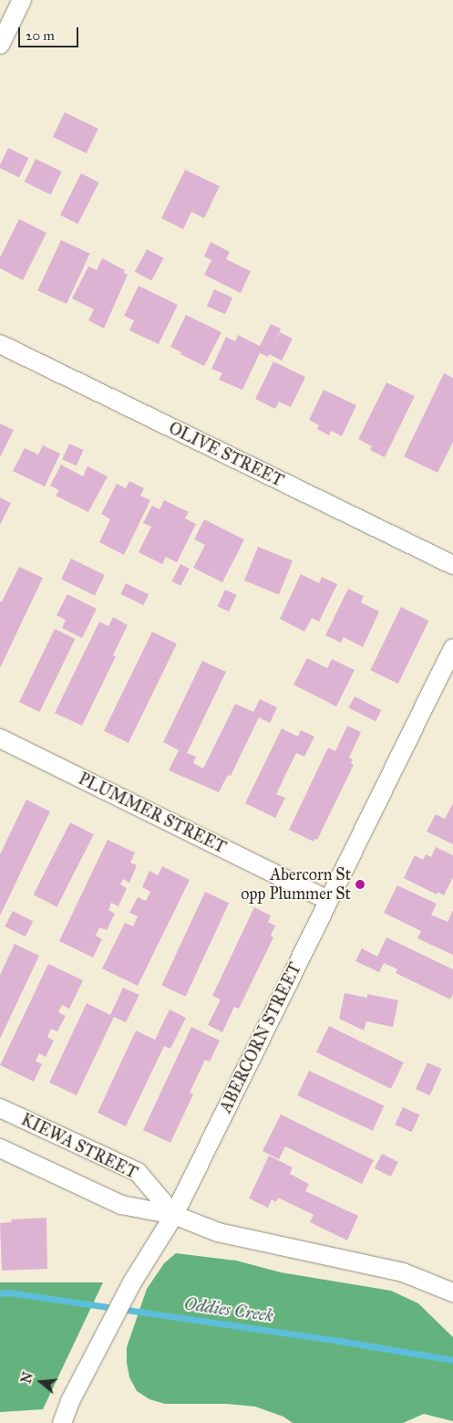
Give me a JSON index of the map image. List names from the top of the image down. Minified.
{"streets":{"street":["OLIVE STREET","PLUMMER STREET","ABERCORN STREET","KIEWA STREET"]},"crossings":[["PLUMMER STREET","ABERCORN STREET"],["ABERCORN STREET","KIEWA STREET"]],"water":["Oddies Creek"],"places":["Abercorn St opp Plummer St"],"scale_bar":"20 m","north":"left"}
